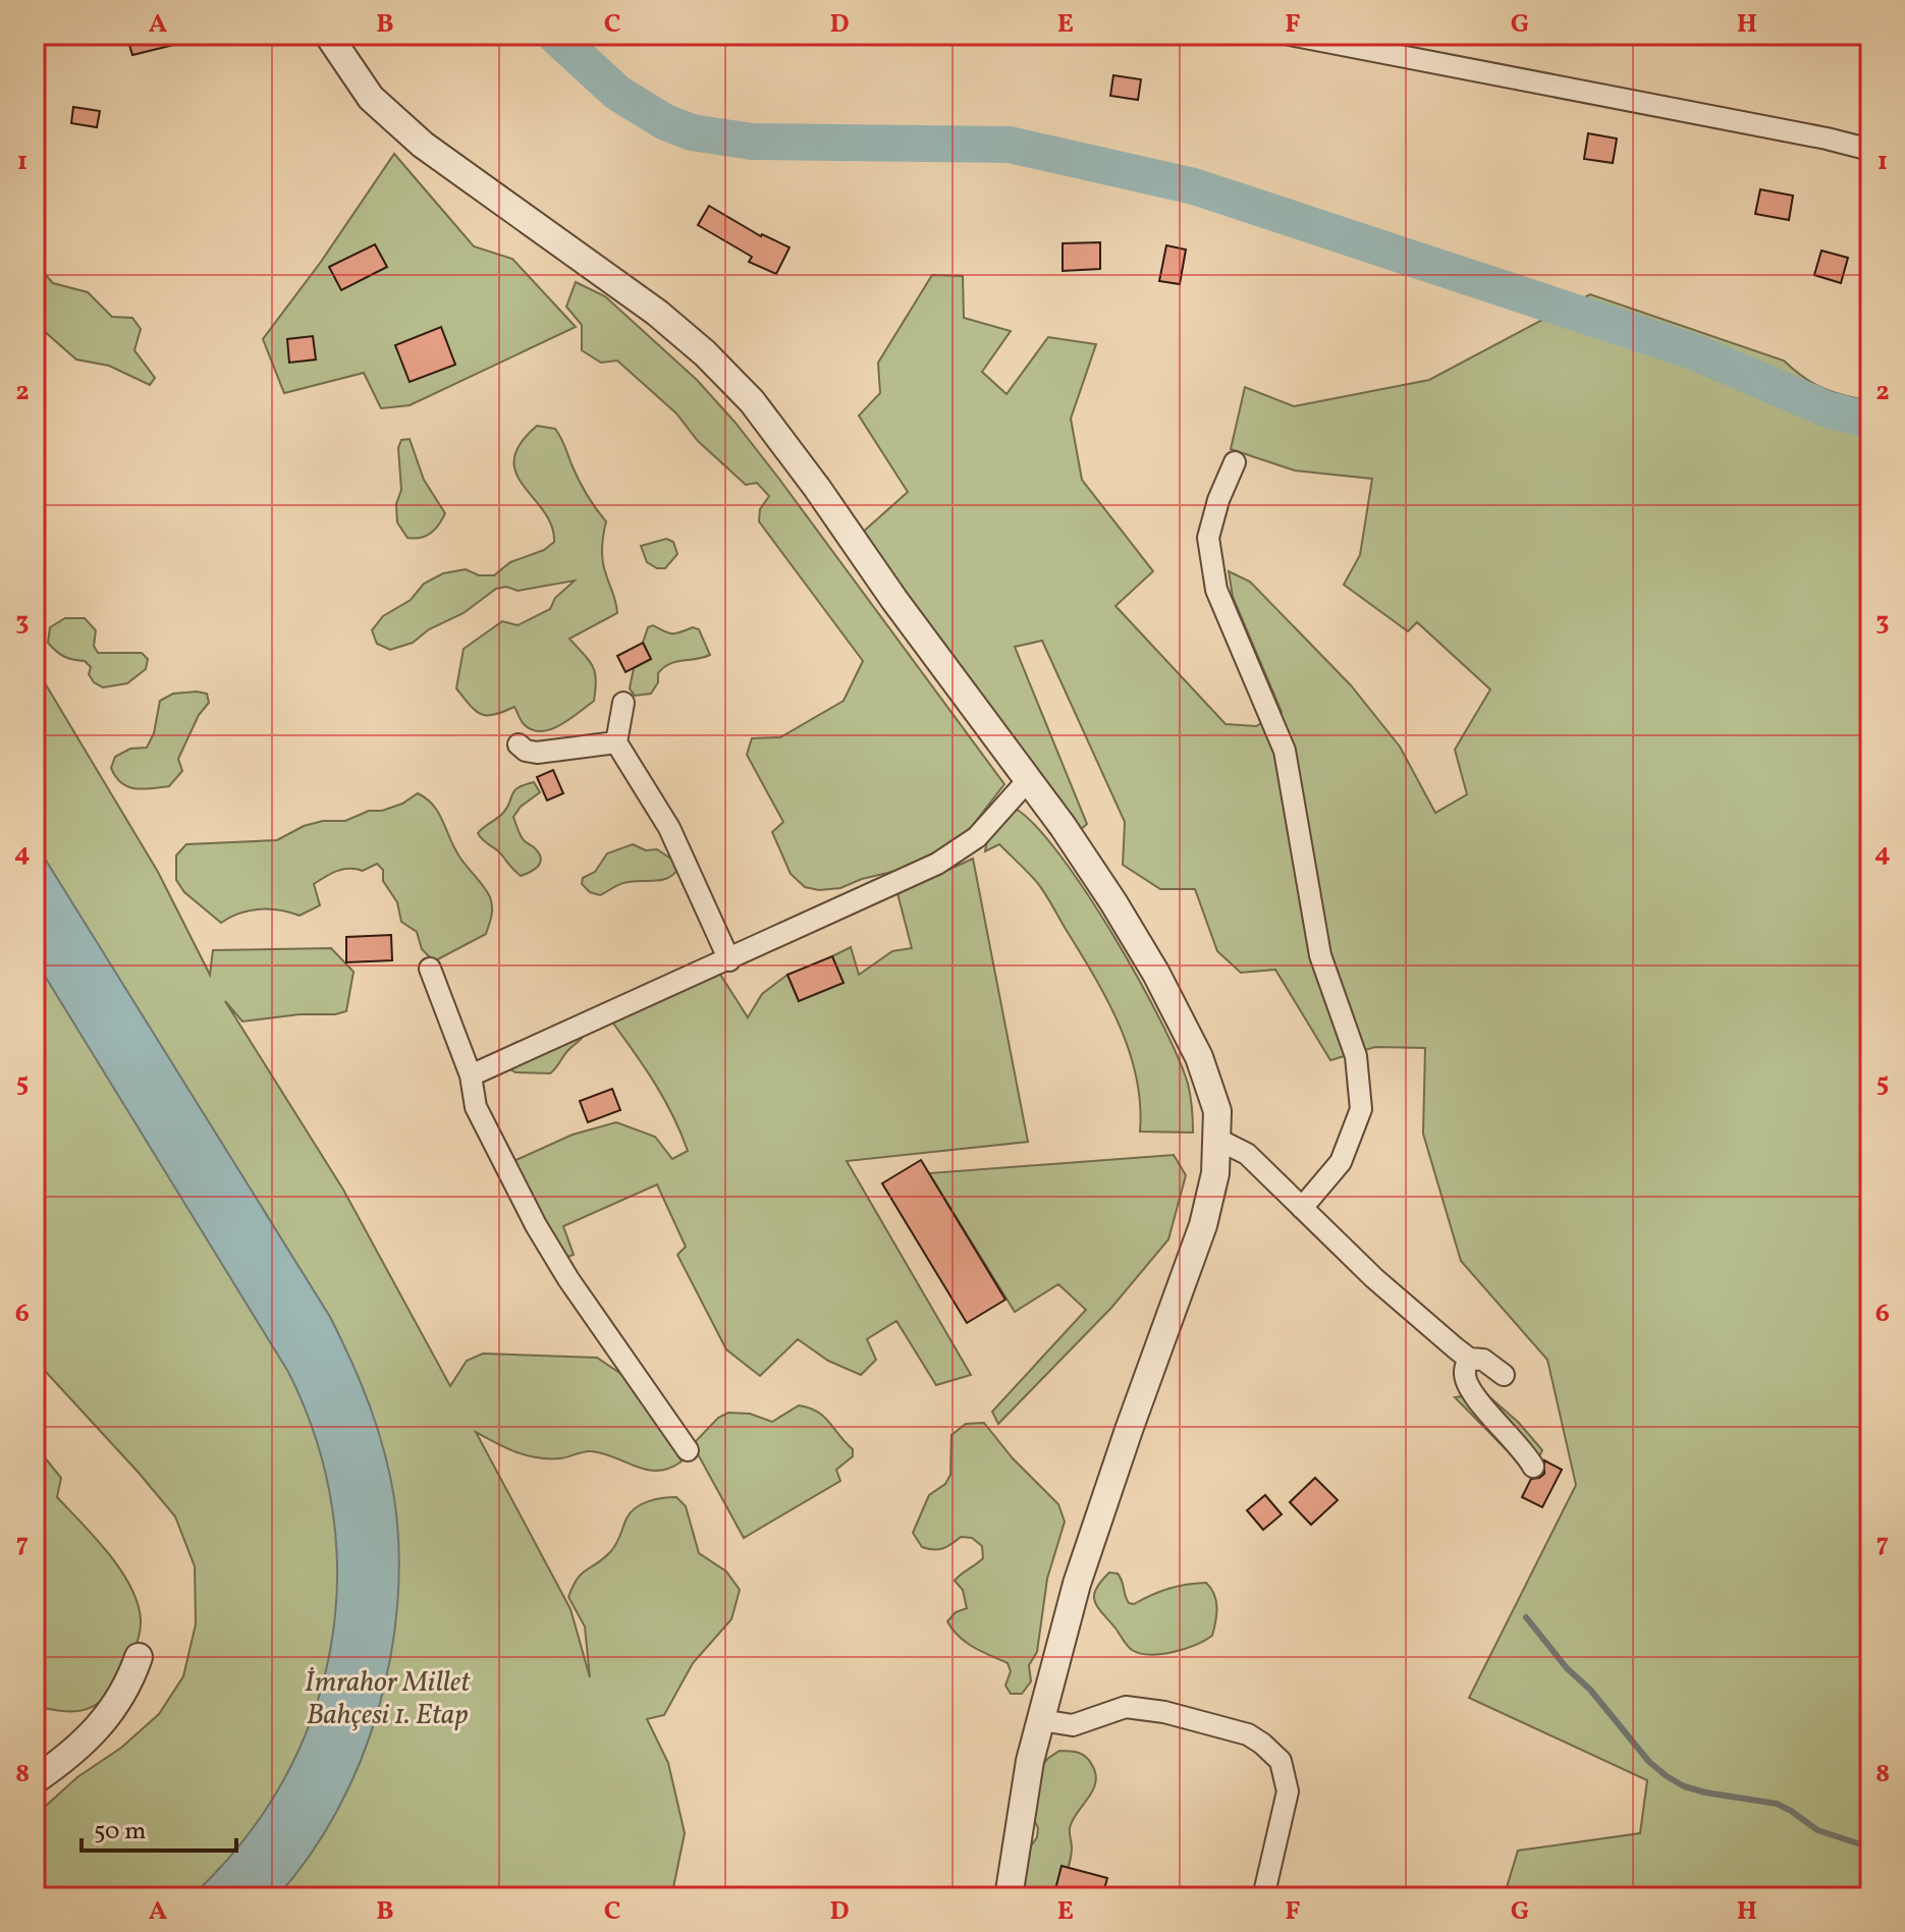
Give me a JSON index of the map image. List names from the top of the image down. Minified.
{"parks":["İmrahor Millet Bahçesi 1. Etap"],"scale_bar":"50 m","grid":{"columns":["A","B","C","D","E","F","G","H"],"rows":["1","2","3","4","5","6","7","8"]}}
